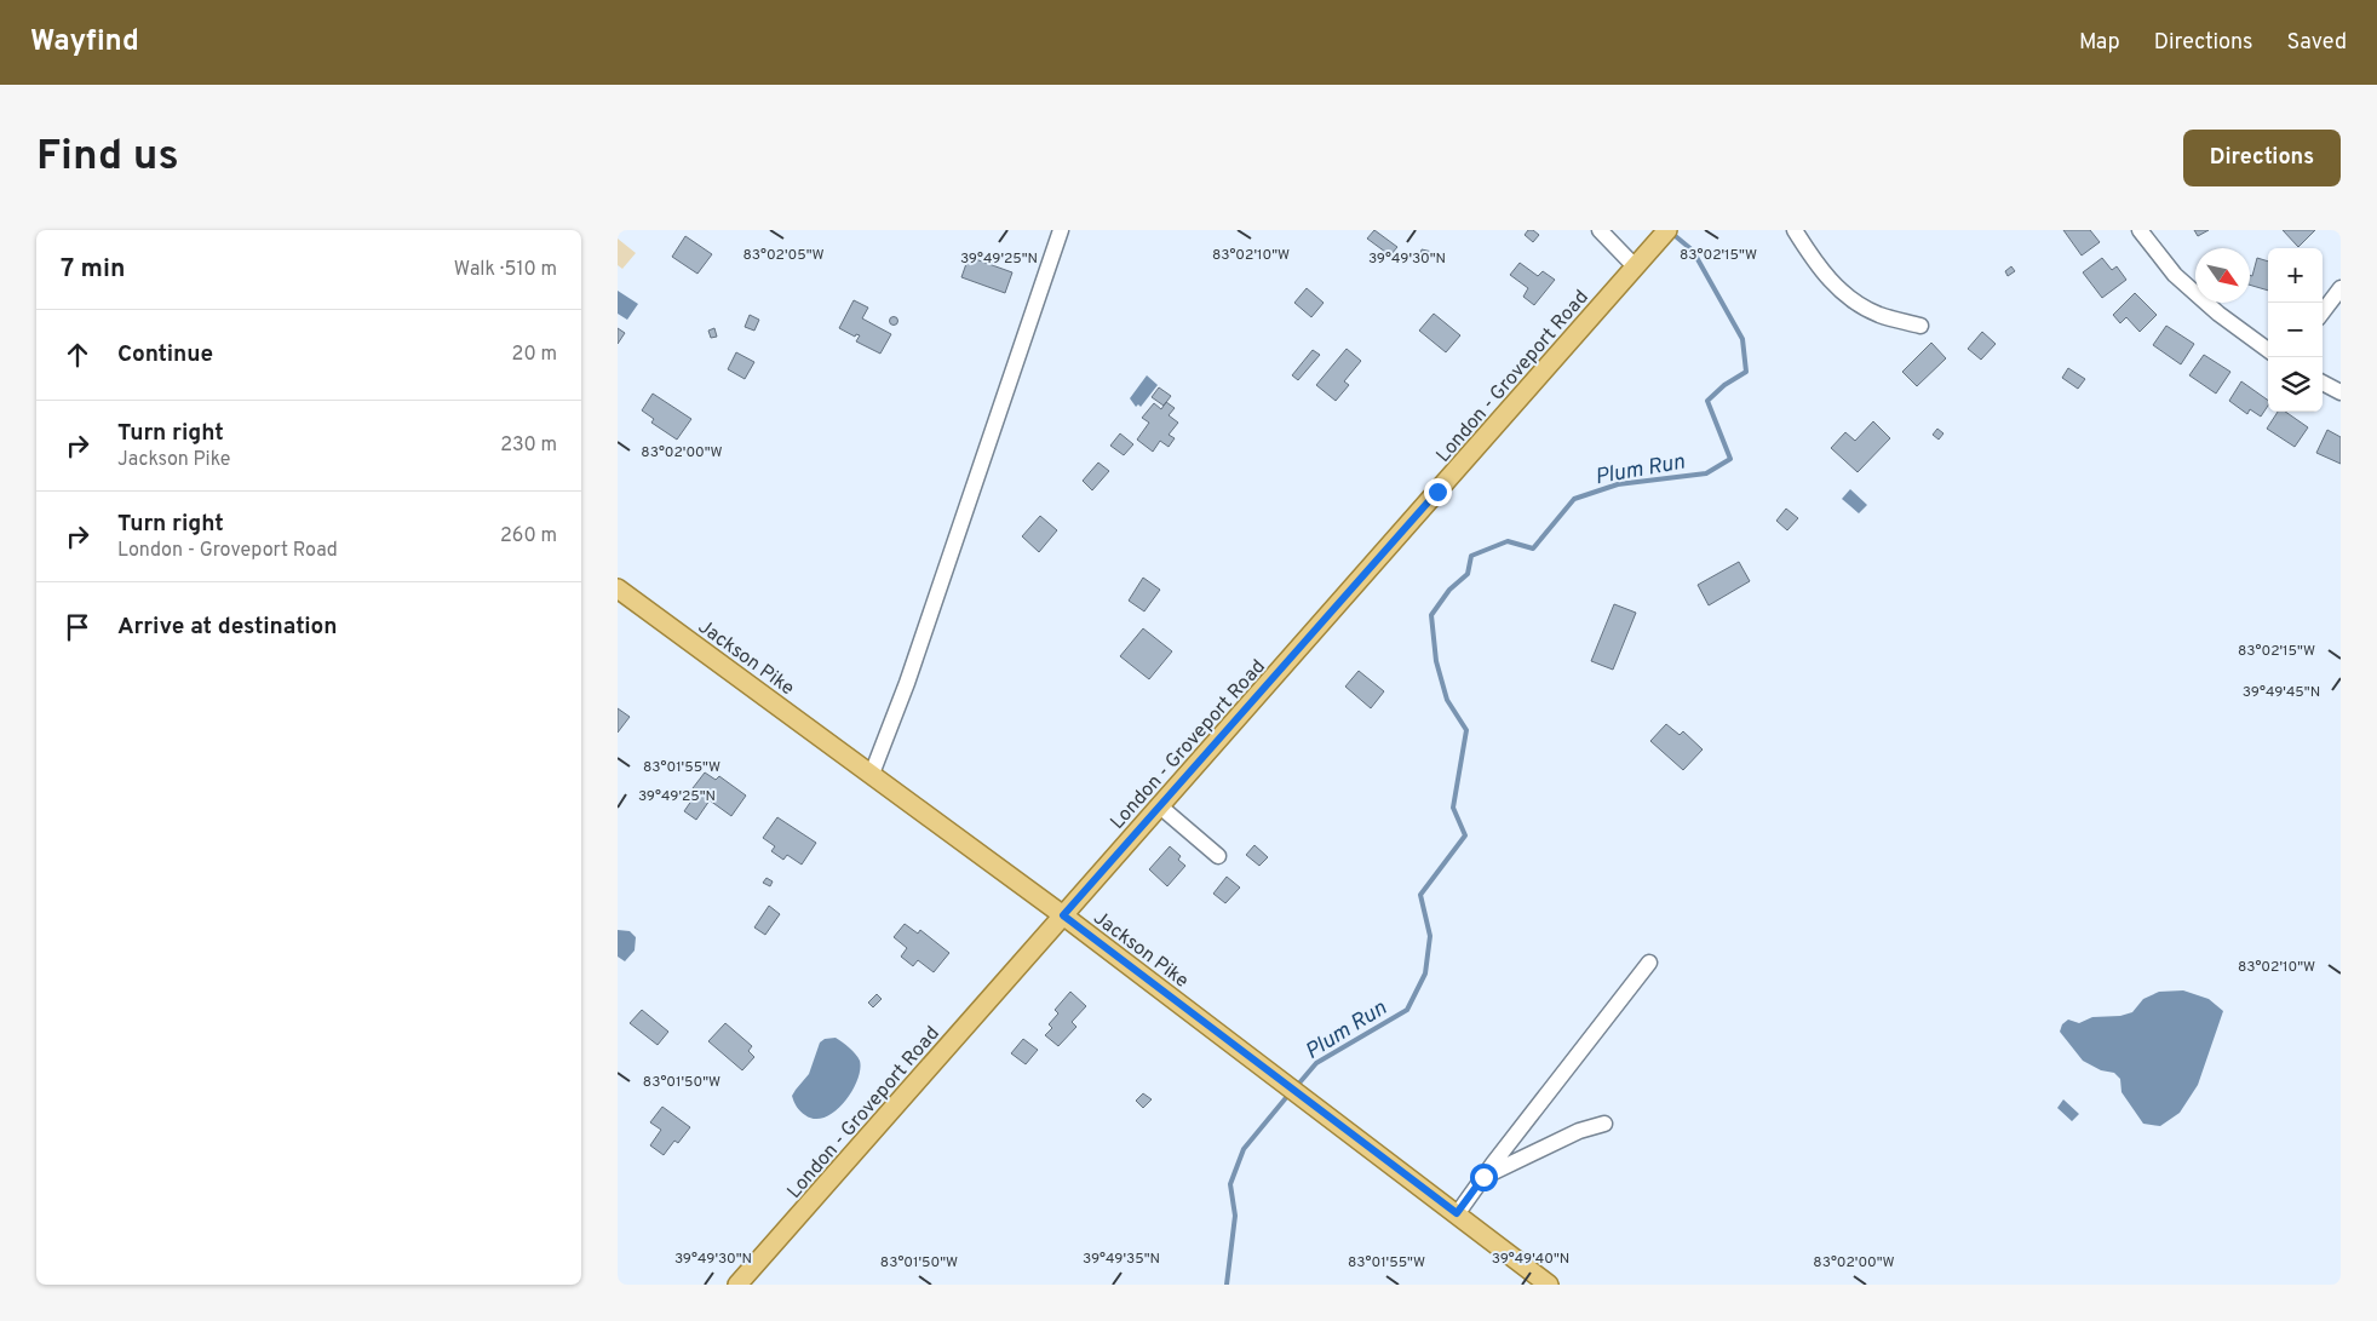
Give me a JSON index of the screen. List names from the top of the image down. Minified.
{"streets":{"main road":["London - Groveport Road","Jackson Pike"]},"crossings":[["London - Groveport Road","Jackson Pike"]],"water":["Plum Run"],"north":"bottom right","page":{"header":"Wayfind","nav":["Map","Directions","Saved"],"buttons":"Directions","title":"Find us","heading":["7 min","Walk · 510 m"],"map_buttons":["+","−"],"list":[["Continue","20 m"],["Turn right","Jackson Pike","230 m"],["Turn right","London - Groveport Road","260 m"],"Arrive at destination"]},"coordinates":["83°02'05\"W","83°02'10\"W","83°02'15\"W","39°49'25\"N","39°49'30\"N","83°02'00\"W","39°49'45\"N","83°01'55\"W","83°01'50\"W","39°49'35\"N","39°49'40\"N"]}
